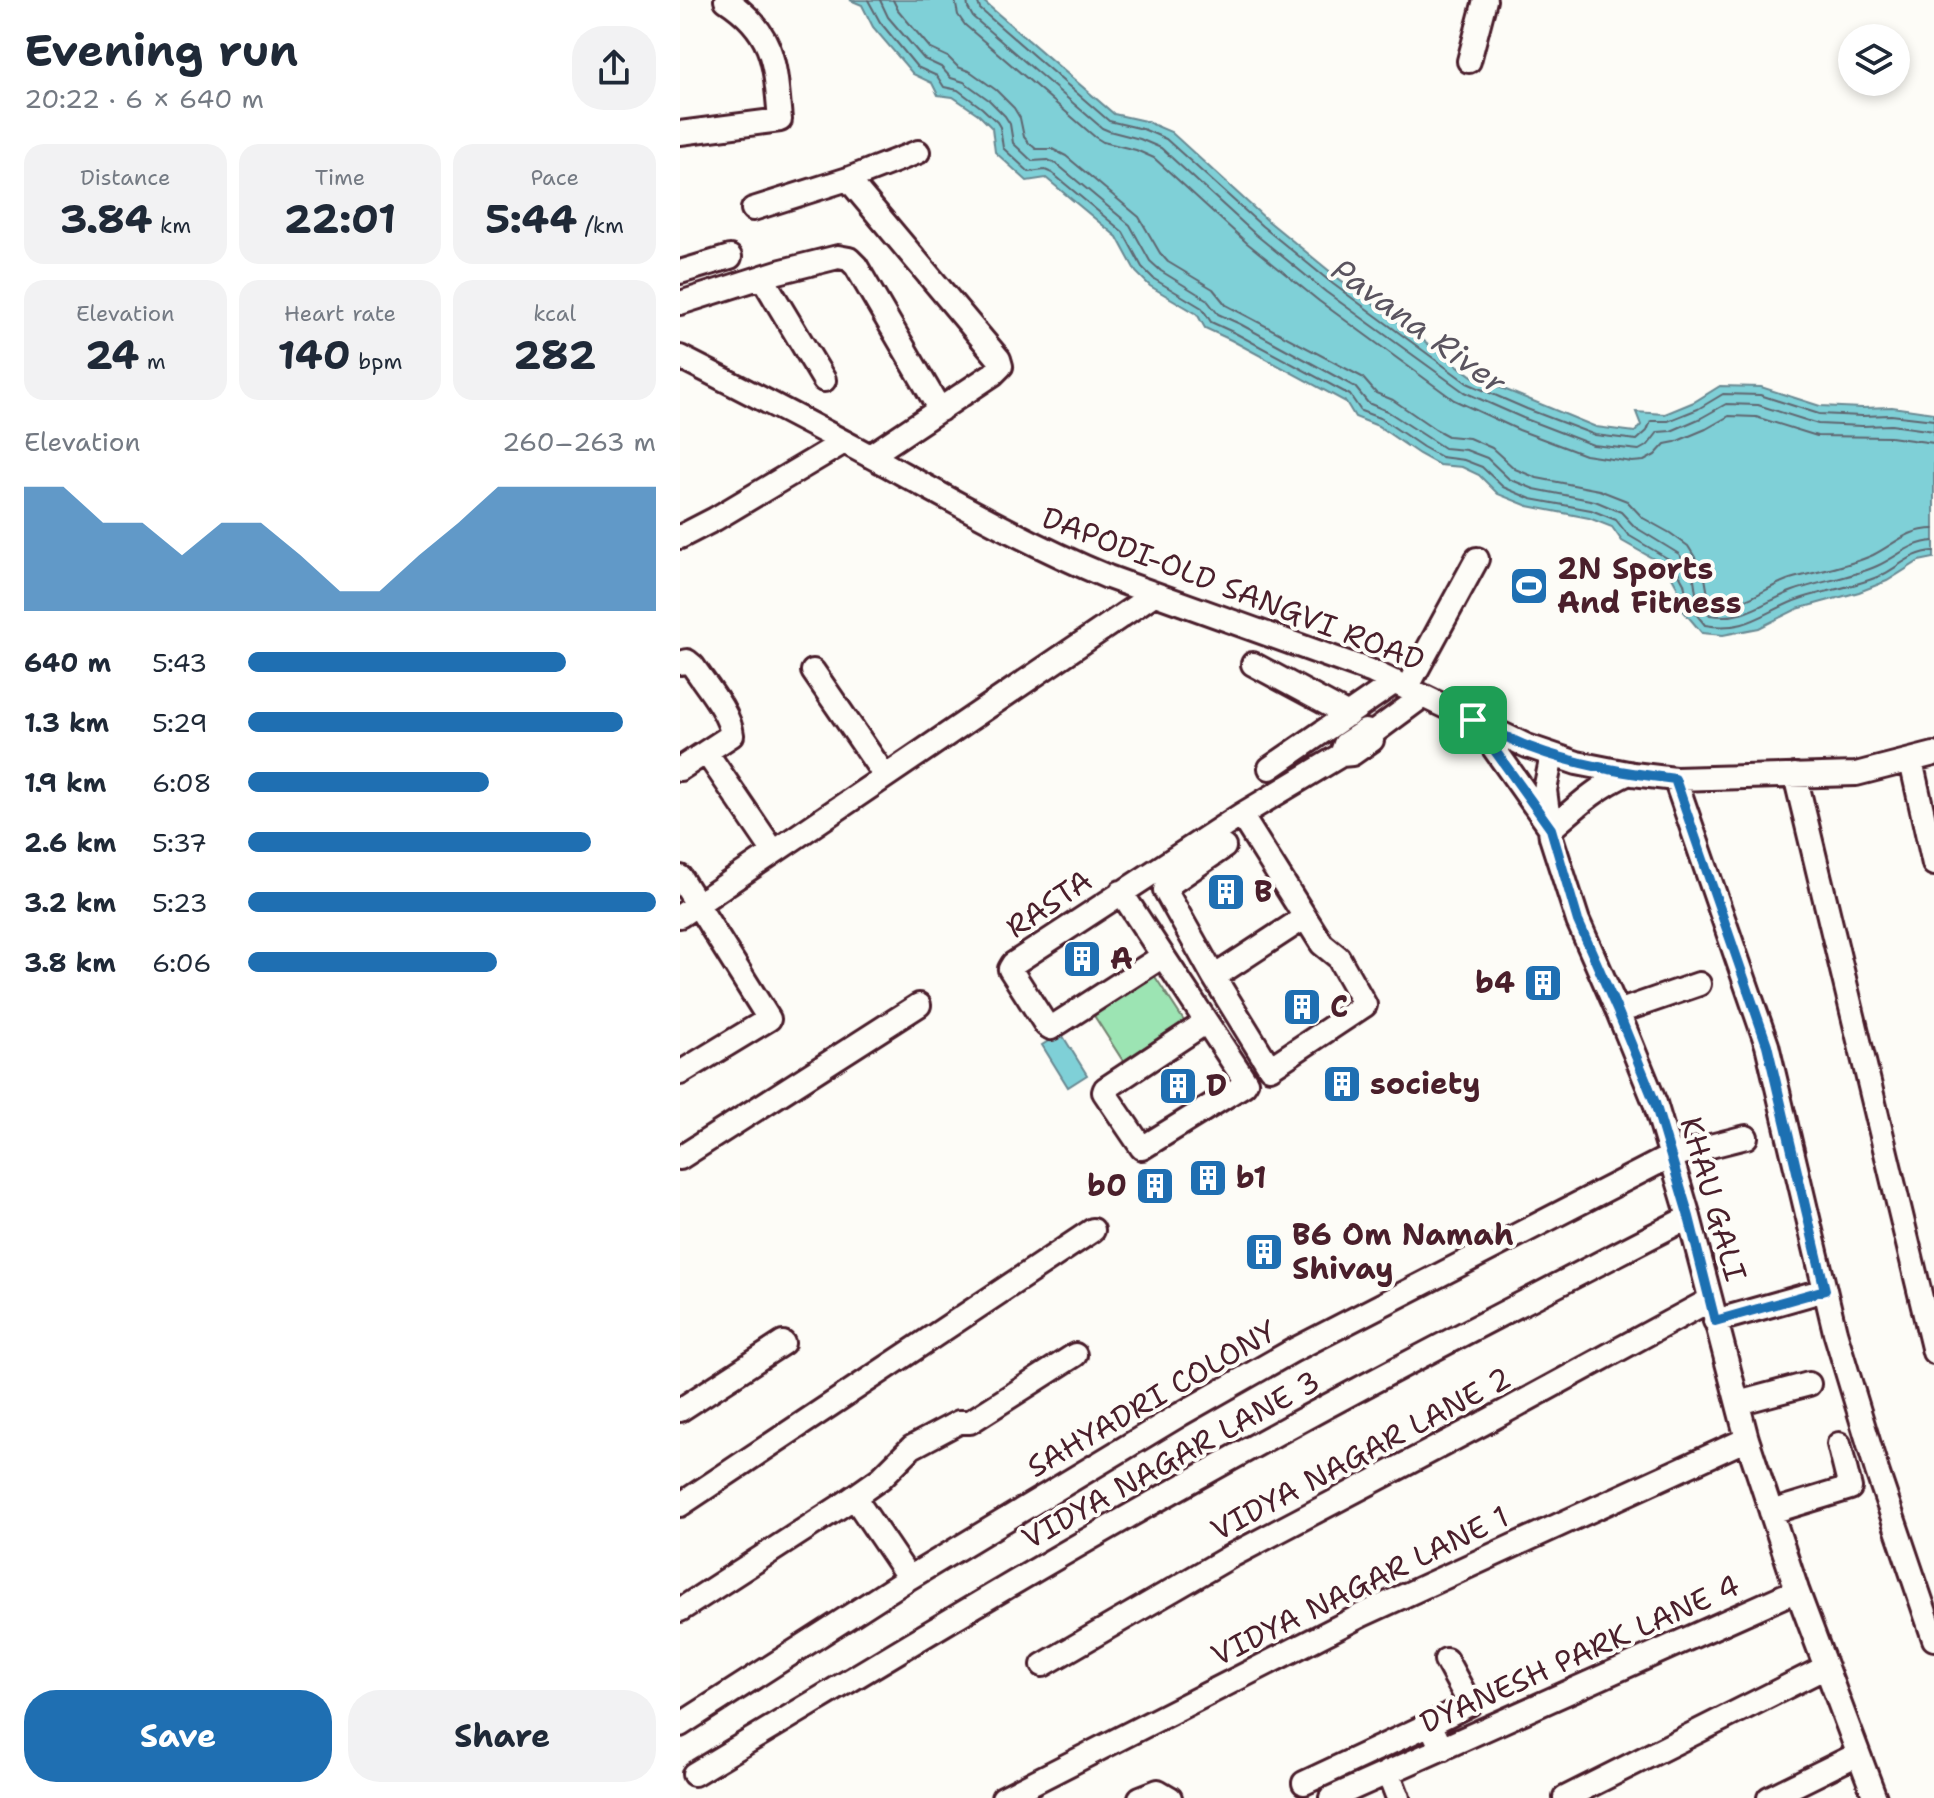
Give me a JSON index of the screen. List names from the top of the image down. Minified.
{"streets":{"street":["DAPODI-OLD SANGVI ROAD","RASTA","KHAU GALI","SAHYADRI COLONY","VIDYA NAGAR LANE 2","VIDYA NAGAR LANE 3","VIDYA NAGAR LANE 1","DYANESH PARK LANE 4"]},"crossings":[["DAPODI-OLD SANGVI ROAD","RASTA"],["DAPODI-OLD SANGVI ROAD","KHAU GALI"],["KHAU GALI","SAHYADRI COLONY"],["KHAU GALI","VIDYA NAGAR LANE 2"],["KHAU GALI","VIDYA NAGAR LANE 3"],["KHAU GALI","VIDYA NAGAR LANE 1"],["KHAU GALI","DYANESH PARK LANE 4"]],"water":["Pavana River"],"places":{"sports":["2N Sports And Fitness"],"building":["B","A","b4","C","society","D","b1","b0","B6 Om Namah Shivay"]},"page":{"heading":["Evening run","20:22 · 6 × 640 m"],"stats":[["Distance","3.84 km"],["Time","22:01"],["Pace","5:44 /km"],["Elevation","24 m"],["Heart rate","140 bpm"],["kcal","282"]],"chart":["Elevation","260–263 m"],"list":[{"name":"640 m","note":"5:43"},{"name":"1.3 km","note":"5:29"},{"name":"1.9 km","note":"6:08"},{"name":"2.6 km","note":"5:37"},{"name":"3.2 km","note":"5:23"},{"name":"3.8 km","note":"6:06"}],"buttons":["Save","Share"]}}
